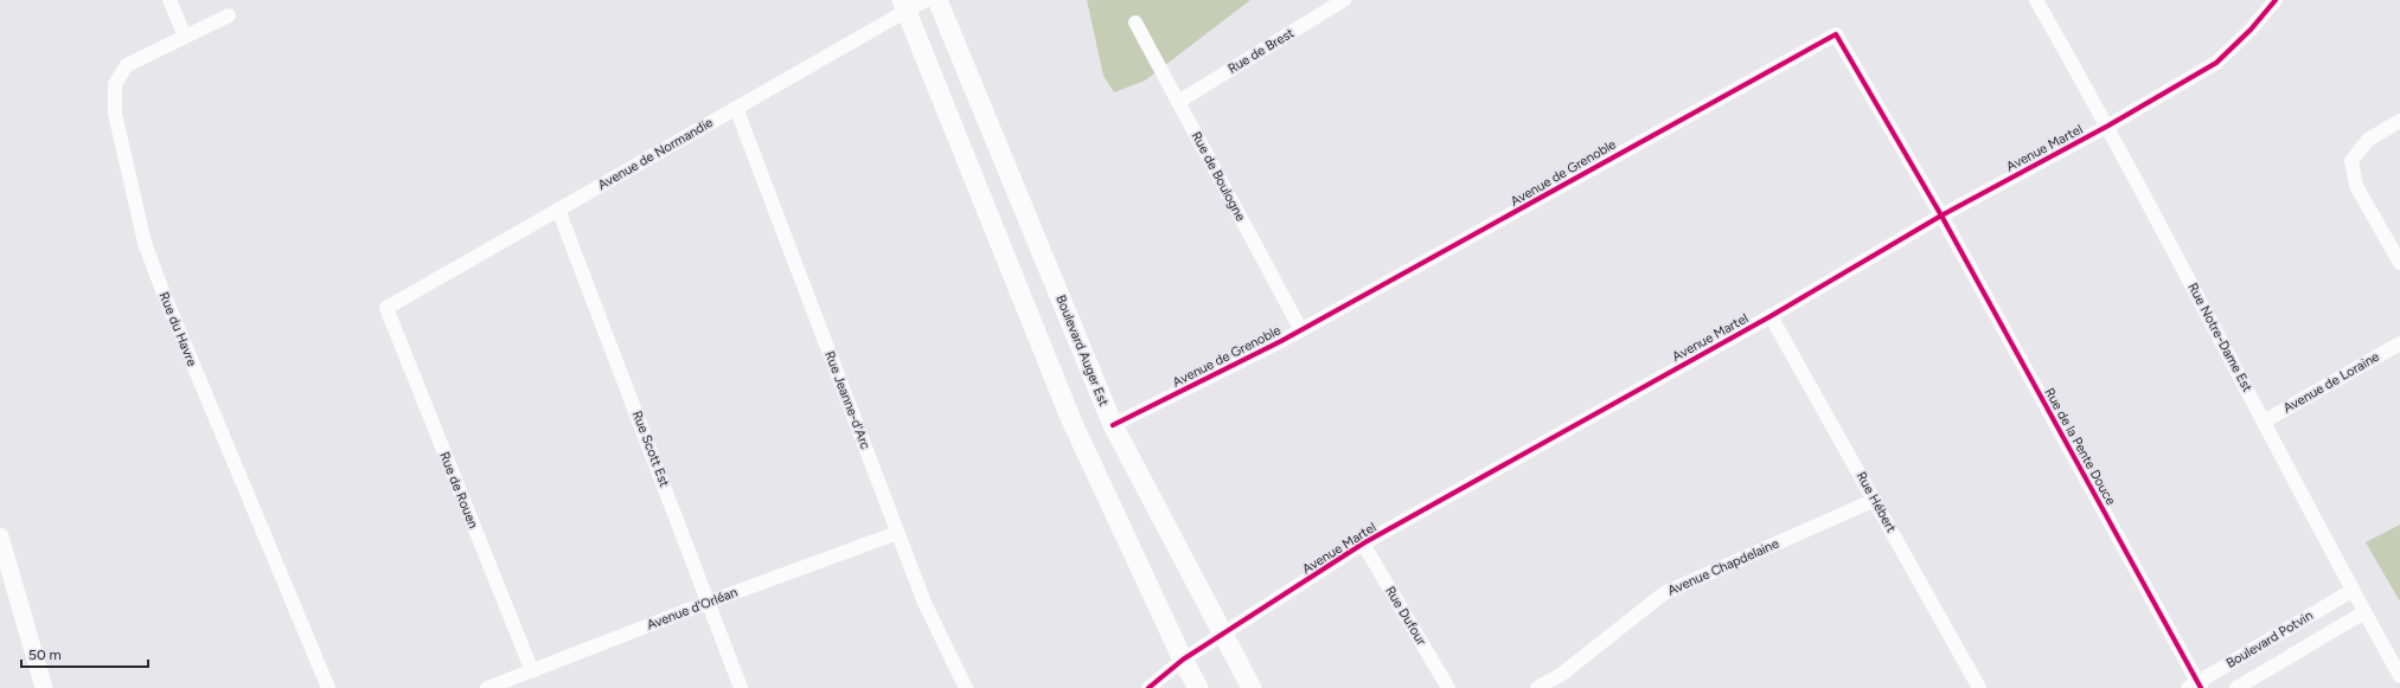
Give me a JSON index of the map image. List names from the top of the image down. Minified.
{"streets":{"main road":["Boulevard Auger Est"],"street":["Rue de Brest","Avenue Martel","Avenue de Normandie","Avenue de Grenoble","Rue de Boulogne","Rue du Havre","Rue Notre-Dame Est","Avenue de Loraine","Rue Jeanne-d'Arc","Rue de la Pente Douce","Rue Scott Est","Rue de Rouen","Rue Hébert","Avenue Chapdelaine","Avenue d'Orléan","Rue Dufour","Boulevard Potvin"]},"crossings":[["Rue de Brest","Rue de Boulogne"],["Avenue Martel","Avenue de Grenoble"],["Avenue Martel","Rue Notre-Dame Est"],["Avenue Martel","Boulevard Auger Est"],["Avenue Martel","Rue de la Pente Douce"],["Avenue Martel","Rue Hébert"],["Avenue Martel","Rue Dufour"],["Avenue de Normandie","Rue Jeanne-d'Arc"],["Avenue de Normandie","Rue Scott Est"],["Avenue de Normandie","Rue de Rouen"],["Avenue de Grenoble","Rue de Boulogne"],["Avenue de Grenoble","Boulevard Auger Est"],["Avenue de Grenoble","Rue de la Pente Douce"],["Rue Notre-Dame Est","Avenue de Loraine"],["Rue Notre-Dame Est","Boulevard Potvin"],["Rue Jeanne-d'Arc","Avenue d'Orléan"],["Rue de la Pente Douce","Boulevard Potvin"],["Rue Scott Est","Avenue d'Orléan"],["Rue de Rouen","Avenue d'Orléan"],["Rue Hébert","Avenue Chapdelaine"]],"scale_bar":"50 m"}
